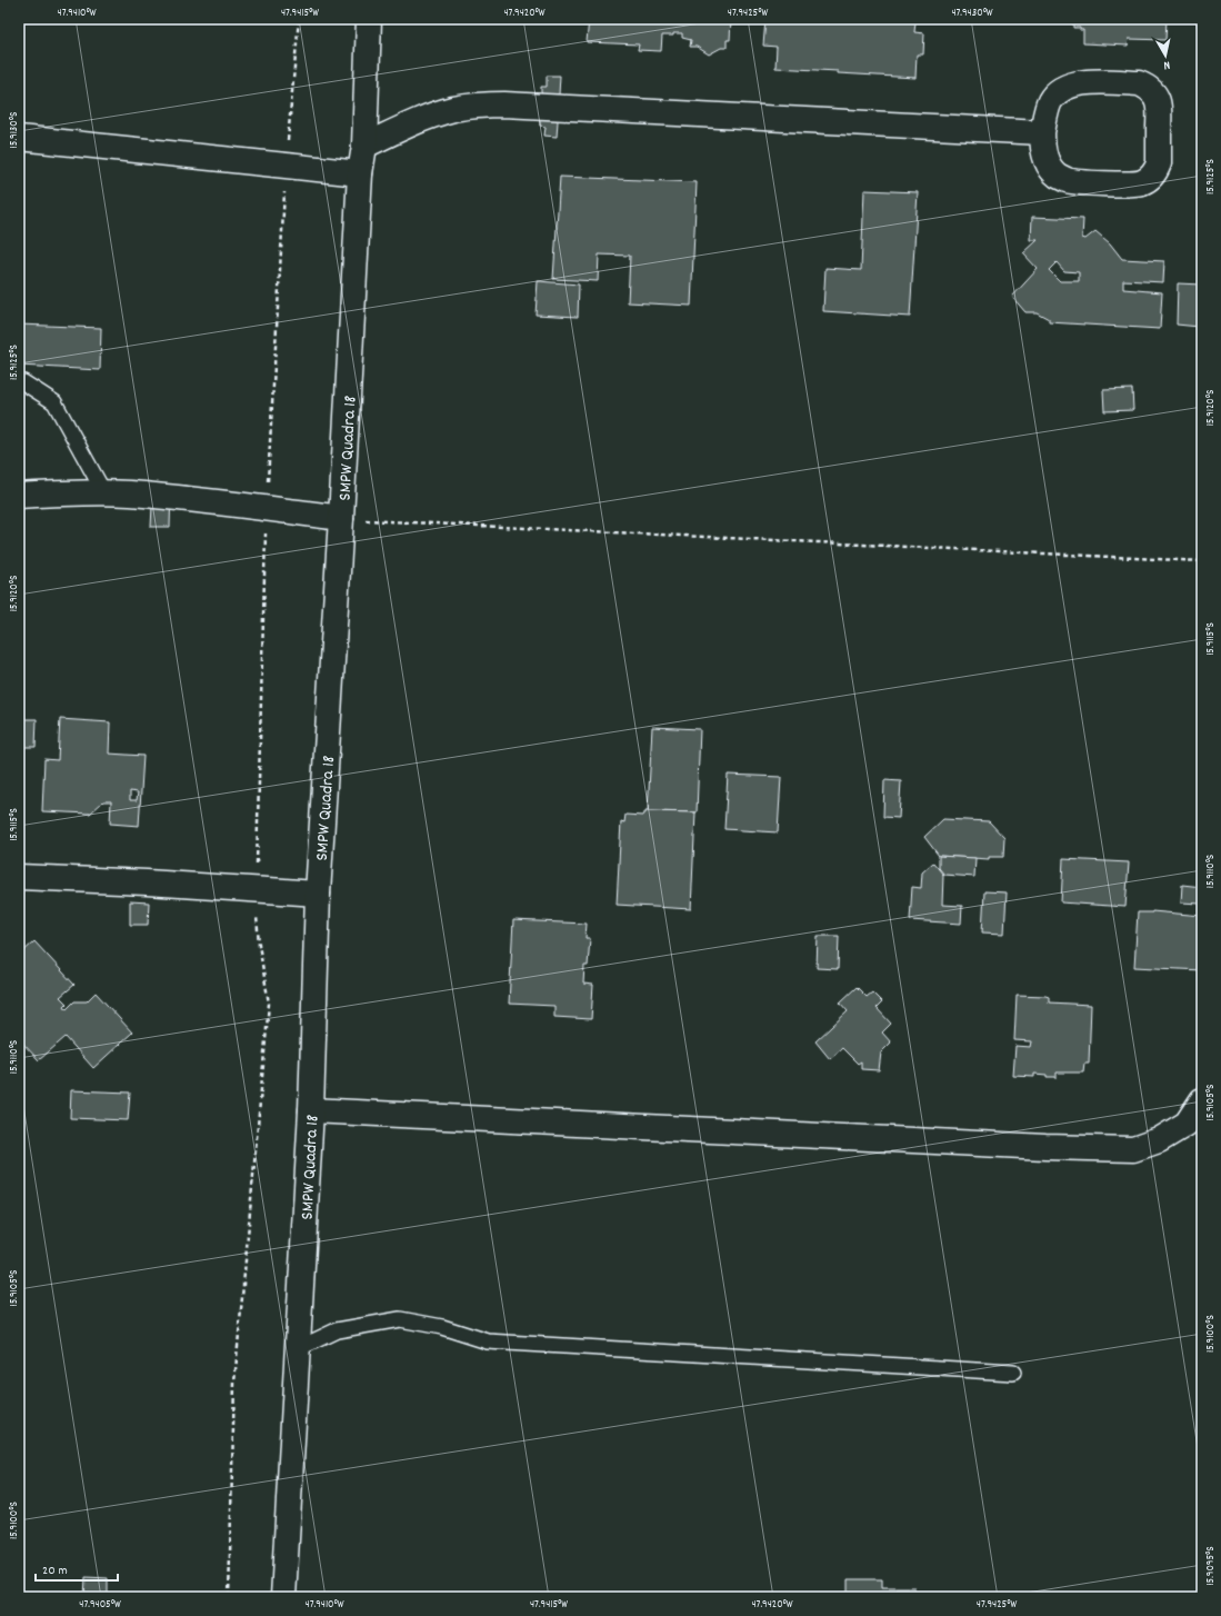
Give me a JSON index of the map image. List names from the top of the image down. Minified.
{"streets":{"street":["SMPW Quadra 18"]},"scale_bar":"20 m","north":"bottom","coordinates":["47.9410°W","47.9415°W","47.9420°W","47.9425°W","47.9430°W","15.9130°S","15.9125°S","15.9120°S","15.9115°S","15.9110°S","15.9105°S","15.9100°S","15.9095°S","47.9405°W"]}
